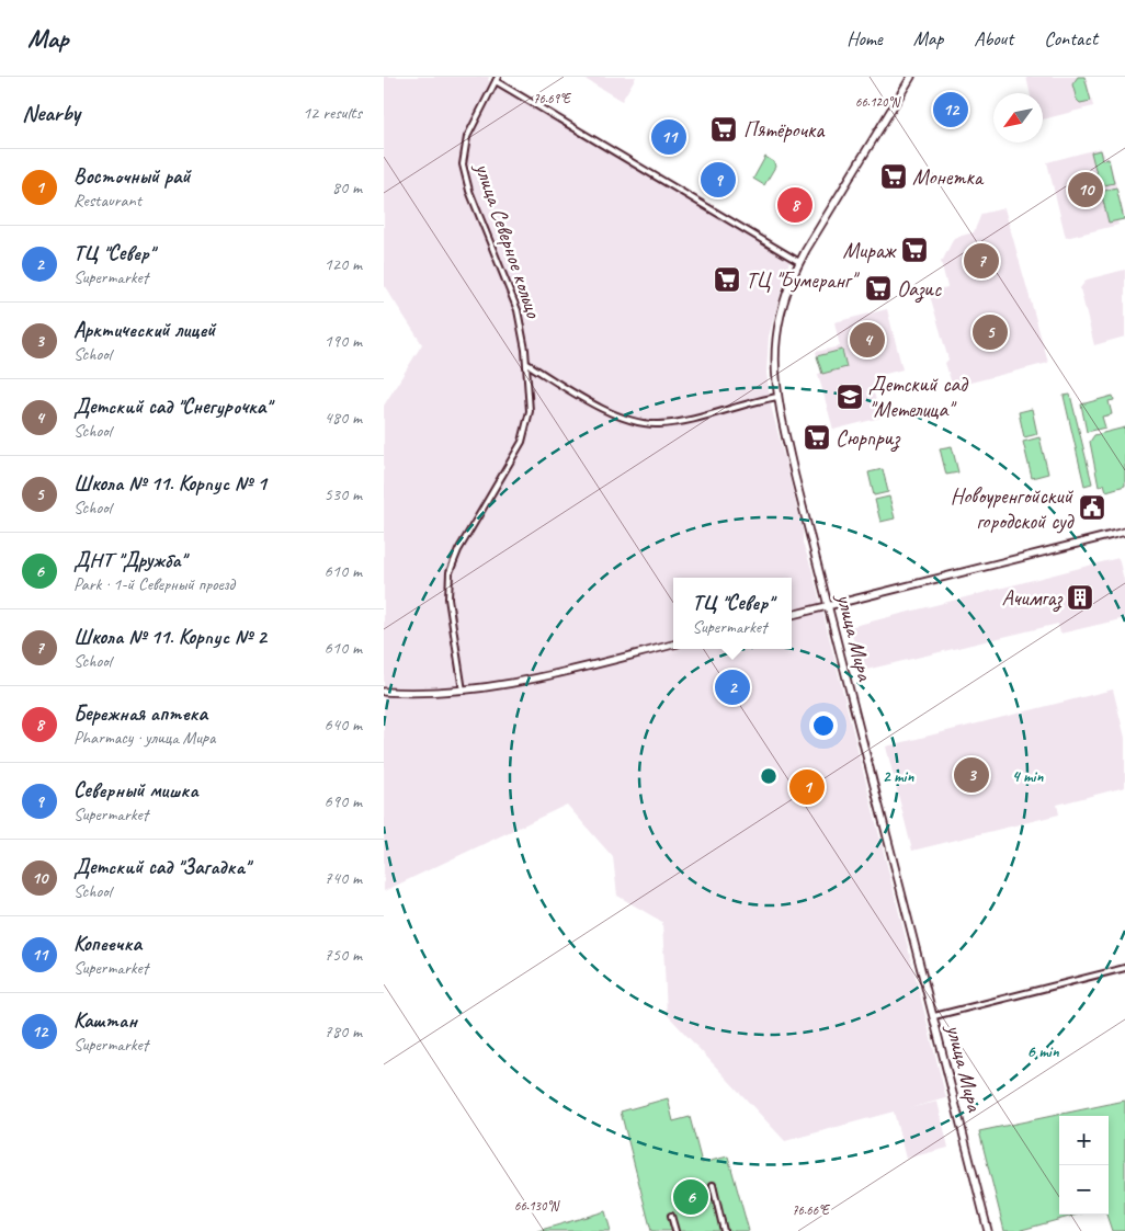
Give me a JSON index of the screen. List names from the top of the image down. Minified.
{"streets":{"main road":["улица Мира"],"street":["улица Северное кольцо"]},"places":{"supermarket":["Пятёрочка","Монетка","Мираж","ТЦ \"Бумеранг\"","Оазис","Сюрприз"],"school or university":["Детский сад \"Метелица\""],"public building":["Новоуренгойский городской суд"],"building":["Ачимгаз"]},"north":"bottom left","page":{"header":"Map","nav":["Home","Map","About","Contact"],"heading":["Nearby","12 results"],"pins":["12","11","9","10","8","7","5","4","2","3","1","6"],"list":[{"mark":"1","name":"Восточный рай","note":"Restaurant","value":"80 m"},{"mark":"2","name":"ТЦ \"Север\"","note":"Supermarket","value":"120 m"},{"mark":"3","name":"Арктический лицей","note":"School","value":"190 m"},{"mark":"4","name":"Детский сад \"Снегурочка\"","note":"School","value":"480 m"},{"mark":"5","name":"Школа № 11. Корпус № 1","note":"School","value":"530 m"},{"mark":"6","name":"ДНТ \"Дружба\"","note":"Park · 1-й Северный проезд","value":"610 m"},{"mark":"7","name":"Школа № 11. Корпус № 2","note":"School","value":"610 m"},{"mark":"8","name":"Бережная аптека","note":"Pharmacy · улица Мира","value":"640 m"},{"mark":"9","name":"Северный мишка","note":"Supermarket","value":"690 m"},{"mark":"10","name":"Детский сад \"Загадка\"","note":"School","value":"740 m"},{"mark":"11","name":"Копеечка","note":"Supermarket","value":"750 m"},{"mark":"12","name":"Каштан","note":"Supermarket","value":"780 m"}],"popup":["ТЦ \"Север\"","Supermarket"],"map_buttons":["+","−"]},"coordinates":["76.69°E","66.120°N","66.130°N","76.66°E"],"rings":["2 min","4 min","6 min"]}
